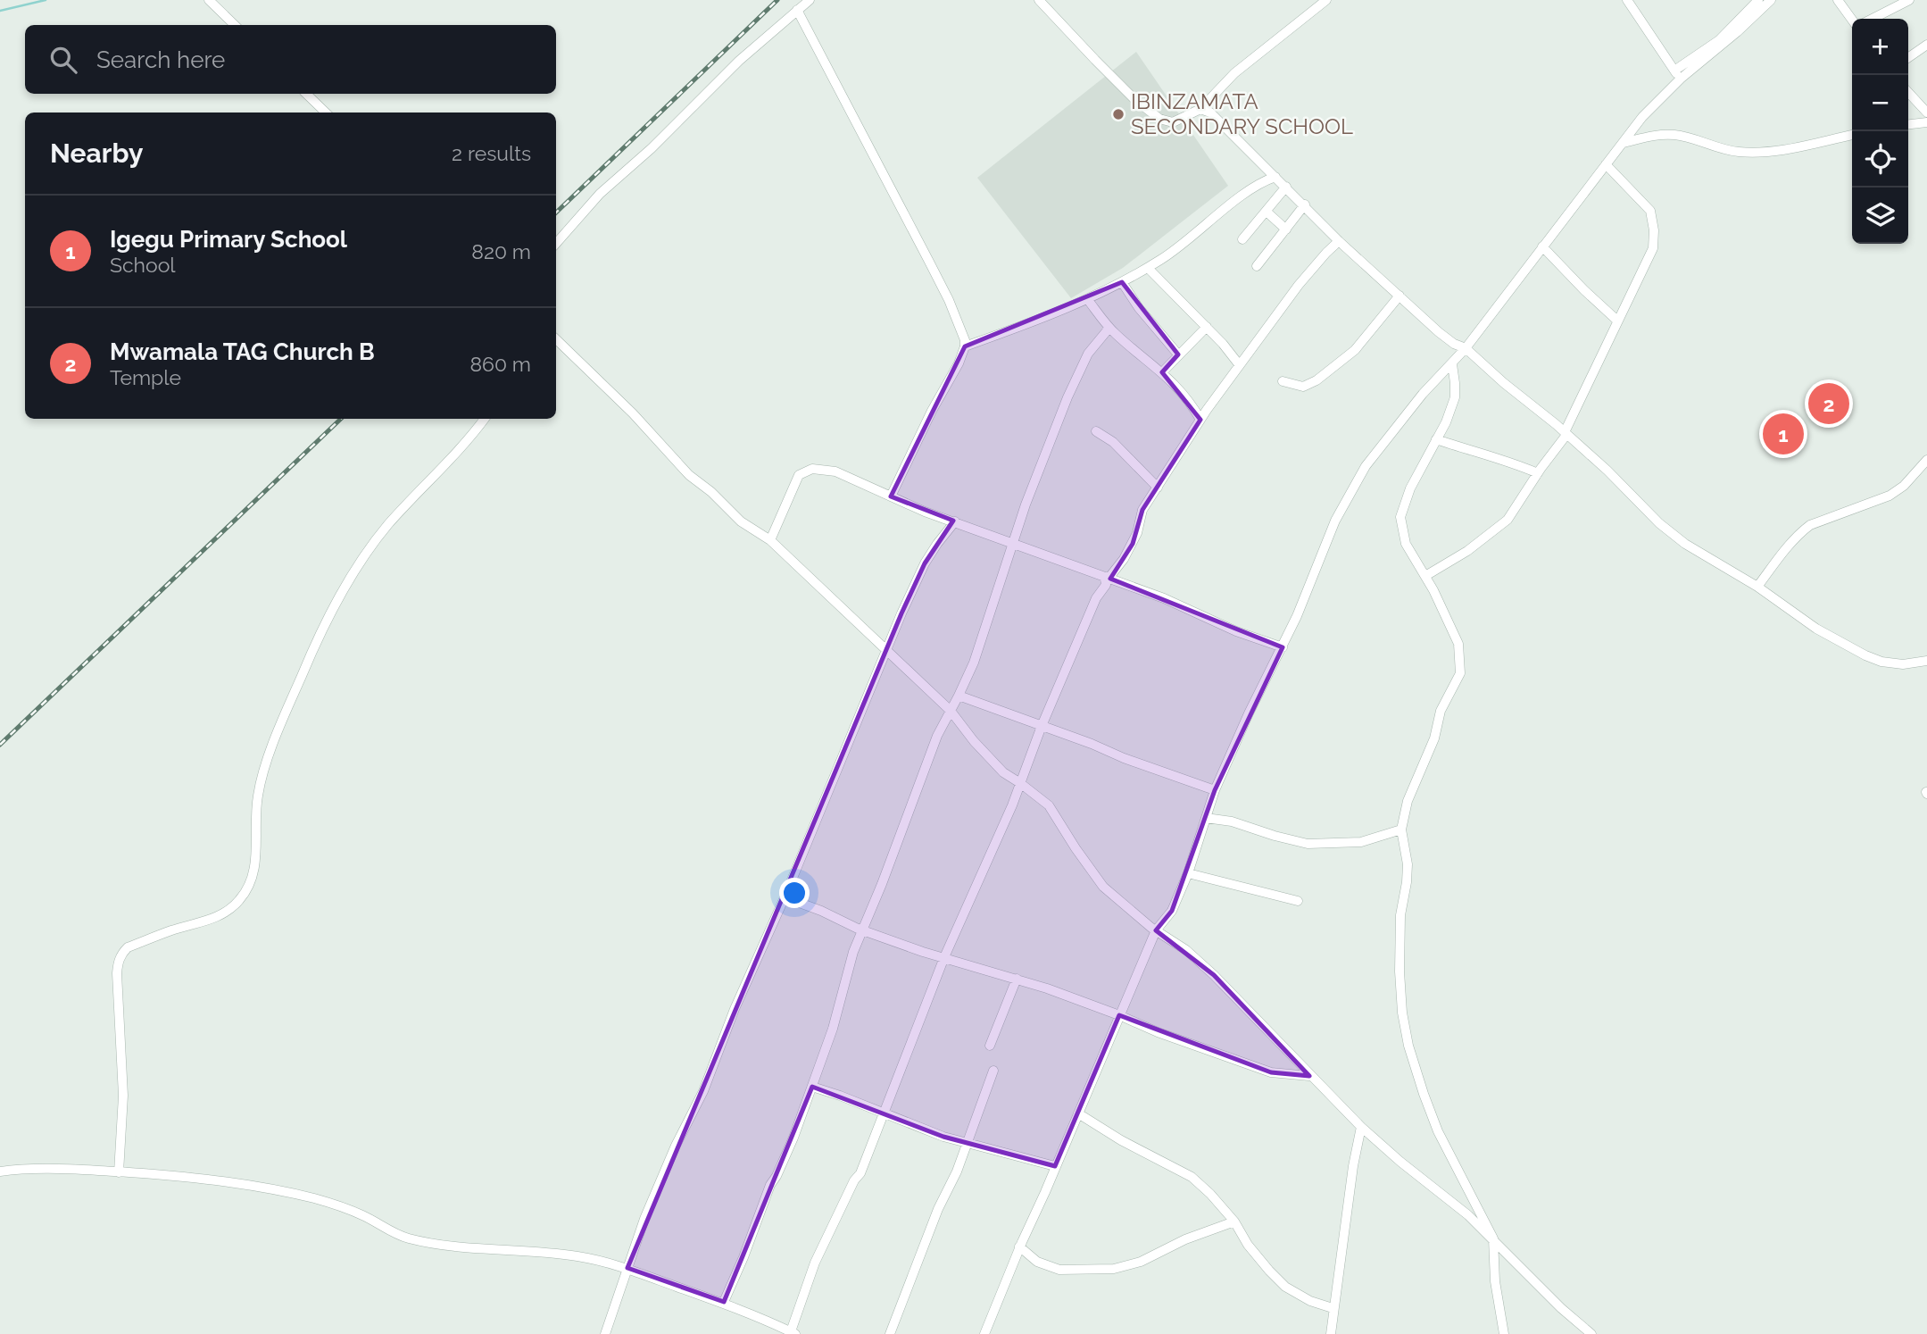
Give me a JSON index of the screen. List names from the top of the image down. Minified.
{"places":["IBINZAMATA SECONDARY SCHOOL"],"page":{"map_buttons":["+","−"],"search":"Search here","heading":["Nearby","2 results"],"list":[{"mark":"1","name":"Igegu Primary School","note":"School","value":"820 m"},{"mark":"2","name":"Mwamala TAG Church B","note":"Temple","value":"860 m"}],"pins":["2","1"]}}
